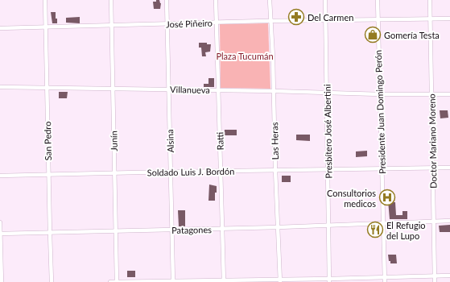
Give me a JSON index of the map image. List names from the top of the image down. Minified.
{"streets":{"street":["José Piñeiro","Villanueva","Presidente Juan Domingo Perón","Presbítero José Albertini","San Pedro","Junín","Alsina","Ratti","Las Heras","Doctor Mariano Moreno","Soldado Luis J. Bordón","Patagones"]},"crossings":[["José Piñeiro","Presidente Juan Domingo Perón"],["José Piñeiro","Presbítero José Albertini"],["José Piñeiro","San Pedro"],["José Piñeiro","Junín"],["José Piñeiro","Alsina"],["José Piñeiro","Ratti"],["José Piñeiro","Las Heras"],["José Piñeiro","Doctor Mariano Moreno"],["Villanueva","Presidente Juan Domingo Perón"],["Villanueva","Presbítero José Albertini"],["Villanueva","San Pedro"],["Villanueva","Junín"],["Villanueva","Alsina"],["Villanueva","Ratti"],["Villanueva","Las Heras"],["Villanueva","Doctor Mariano Moreno"],["Presidente Juan Domingo Perón","Soldado Luis J. Bordón"],["Presidente Juan Domingo Perón","Patagones"],["Presbítero José Albertini","Soldado Luis J. Bordón"],["Presbítero José Albertini","Patagones"],["San Pedro","Soldado Luis J. Bordón"],["San Pedro","Patagones"],["Junín","Soldado Luis J. Bordón"],["Junín","Patagones"],["Alsina","Soldado Luis J. Bordón"],["Alsina","Patagones"],["Ratti","Soldado Luis J. Bordón"],["Ratti","Patagones"],["Las Heras","Soldado Luis J. Bordón"],["Las Heras","Patagones"],["Doctor Mariano Moreno","Soldado Luis J. Bordón"],["Doctor Mariano Moreno","Patagones"]],"parks":["Plaza Tucumán"],"places":{"pharmacy":["Del Carmen"],"shop":["Gomería Testa"],"hospital":["Consultorios medicos"],"restaurant":["El Refugio del Lupo"]}}
